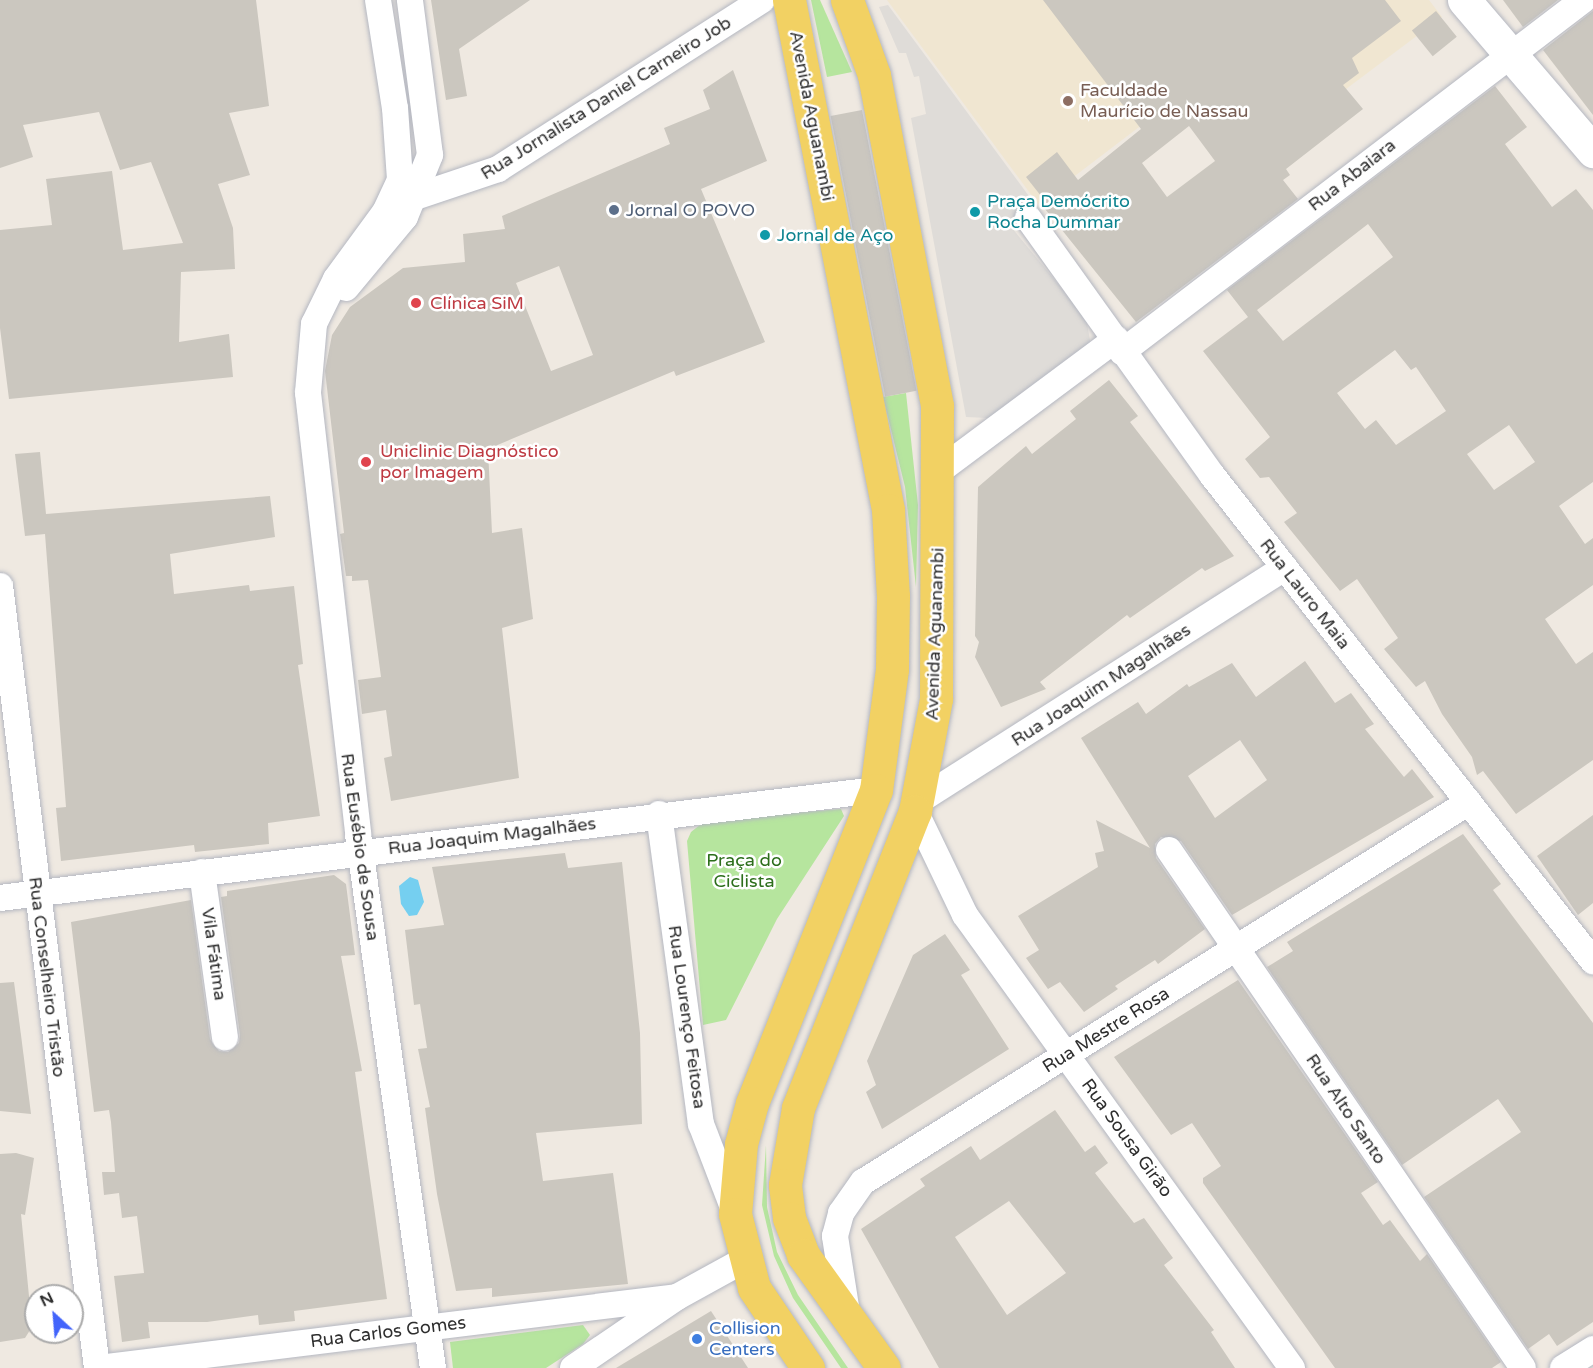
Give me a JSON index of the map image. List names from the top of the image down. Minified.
{"streets":{"main road":["Avenida Aguanambi"],"street":["Rua Jornalista Daniel Carneiro Job","Rua Abaiara","Rua Lauro Maia","Rua Joaquim Magalhães","Rua Eusébio de Sousa","Vila Fátima","Rua Conselheiro Tristão","Rua Lourenço Feitosa","Rua Mestre Rosa","Rua Alto Santo","Rua Sousa Girão","Rua Carlos Gomes"]},"crossings":[["Avenida Aguanambi","Rua Abaiara"],["Avenida Aguanambi","Rua Joaquim Magalhães"],["Avenida Aguanambi","Rua Lourenço Feitosa"],["Avenida Aguanambi","Rua Mestre Rosa"],["Avenida Aguanambi","Rua Sousa Girão"],["Rua Abaiara","Rua Lauro Maia"],["Rua Lauro Maia","Rua Joaquim Magalhães"],["Rua Lauro Maia","Rua Mestre Rosa"],["Rua Joaquim Magalhães","Rua Eusébio de Sousa"],["Rua Joaquim Magalhães","Vila Fátima"],["Rua Joaquim Magalhães","Rua Conselheiro Tristão"],["Rua Joaquim Magalhães","Rua Lourenço Feitosa"],["Rua Joaquim Magalhães","Rua Sousa Girão"],["Rua Eusébio de Sousa","Rua Carlos Gomes"],["Rua Conselheiro Tristão","Rua Carlos Gomes"],["Rua Mestre Rosa","Rua Alto Santo"],["Rua Mestre Rosa","Rua Sousa Girão"]],"parks":["Praça do Ciclista"],"places":["Faculdade Maurício de Nassau","Jornal O POVO","Praça Demócrito Rocha Dummar","Jornal de Aço","Clínica SiM","Uniclinic Diagnóstico por Imagem","Collision Centers"],"north":"top left"}
